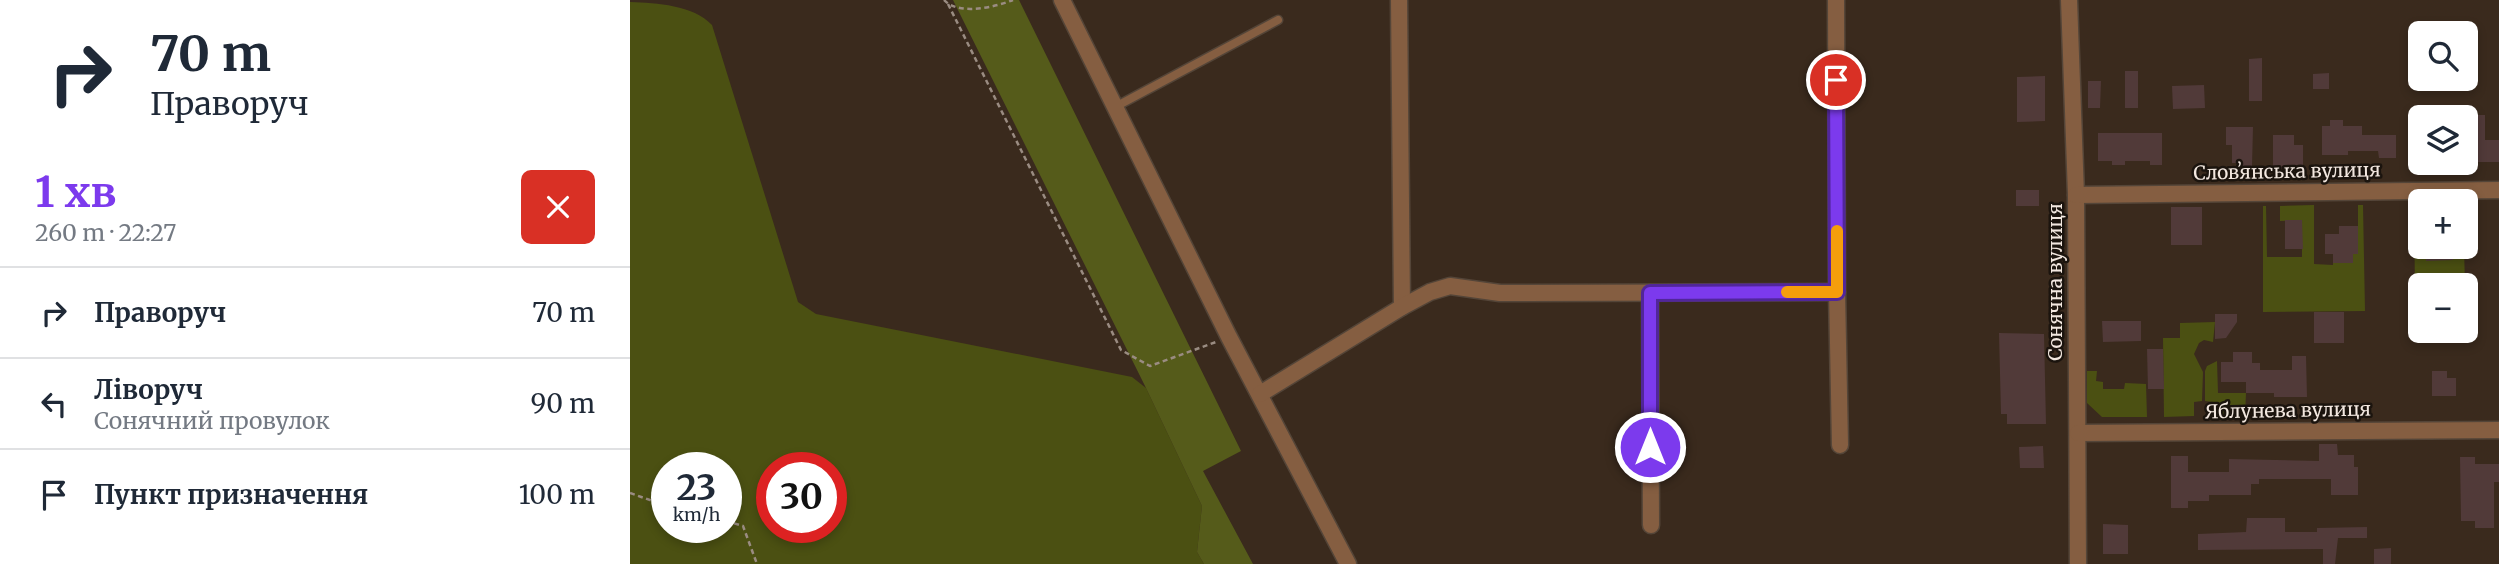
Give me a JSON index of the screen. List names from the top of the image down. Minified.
{"streets":{"street":["Словʼянська вулиця","Сонячна вулиця","Яблунева вулиця"]},"crossings":[["Словʼянська вулиця","Сонячна вулиця"],["Сонячна вулиця","Яблунева вулиця"]],"page":{"turn":["70 m","Праворуч"],"map_buttons":["+","−"],"heading":["1 хв","260 m · 22:27"],"list":[{"name":"Праворуч","value":"70 m"},{"name":"Ліворуч","note":"Сонячний провулок","value":"90 m"},{"name":"Пункт призначення","value":"100 m"}],"speed":"23 km/h","limit":"30"}}
